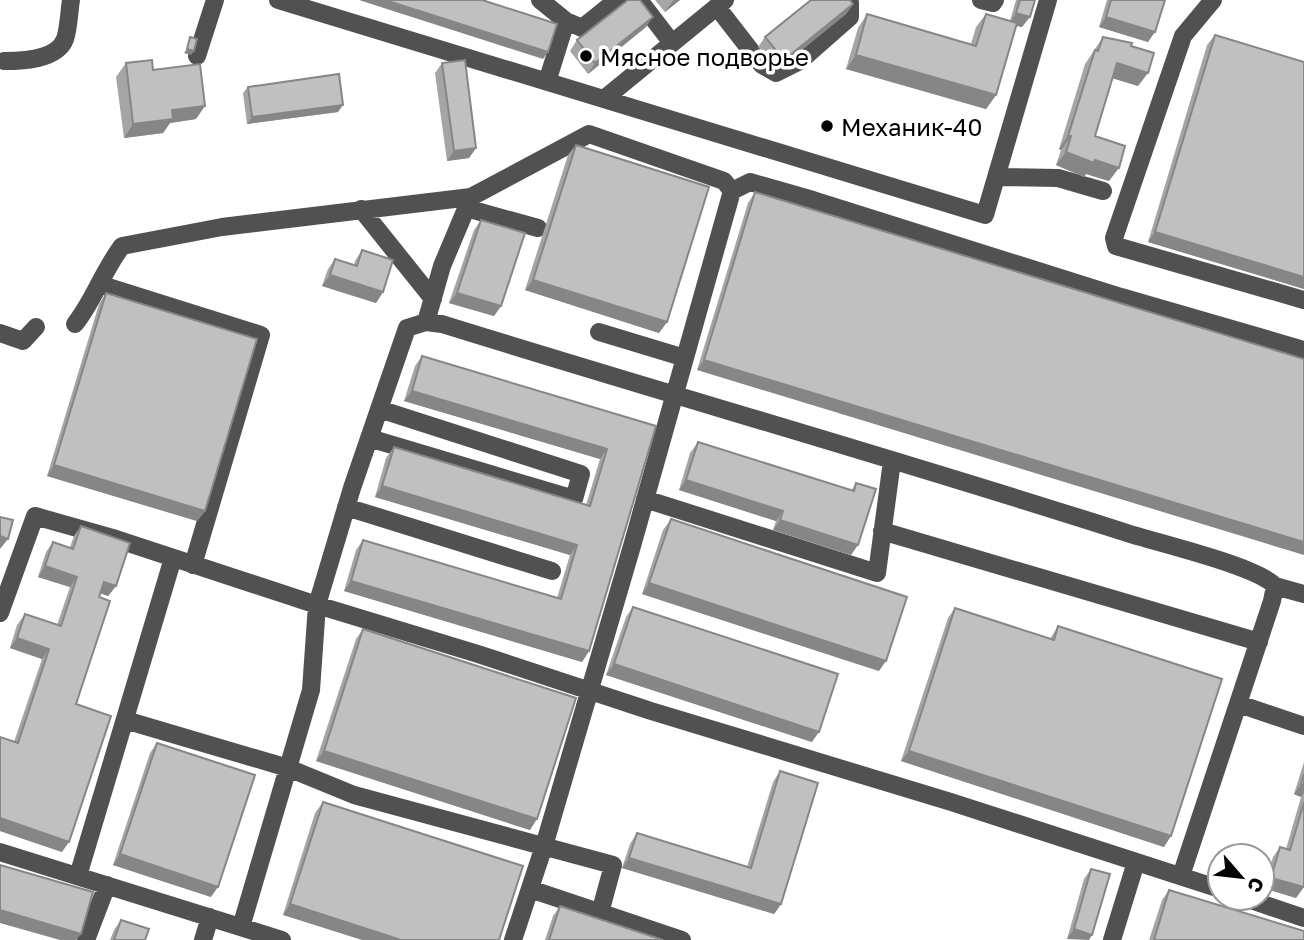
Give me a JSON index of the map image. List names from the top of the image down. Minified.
{"places":["Мясное подворье","Механик-40"],"north":"bottom right"}
